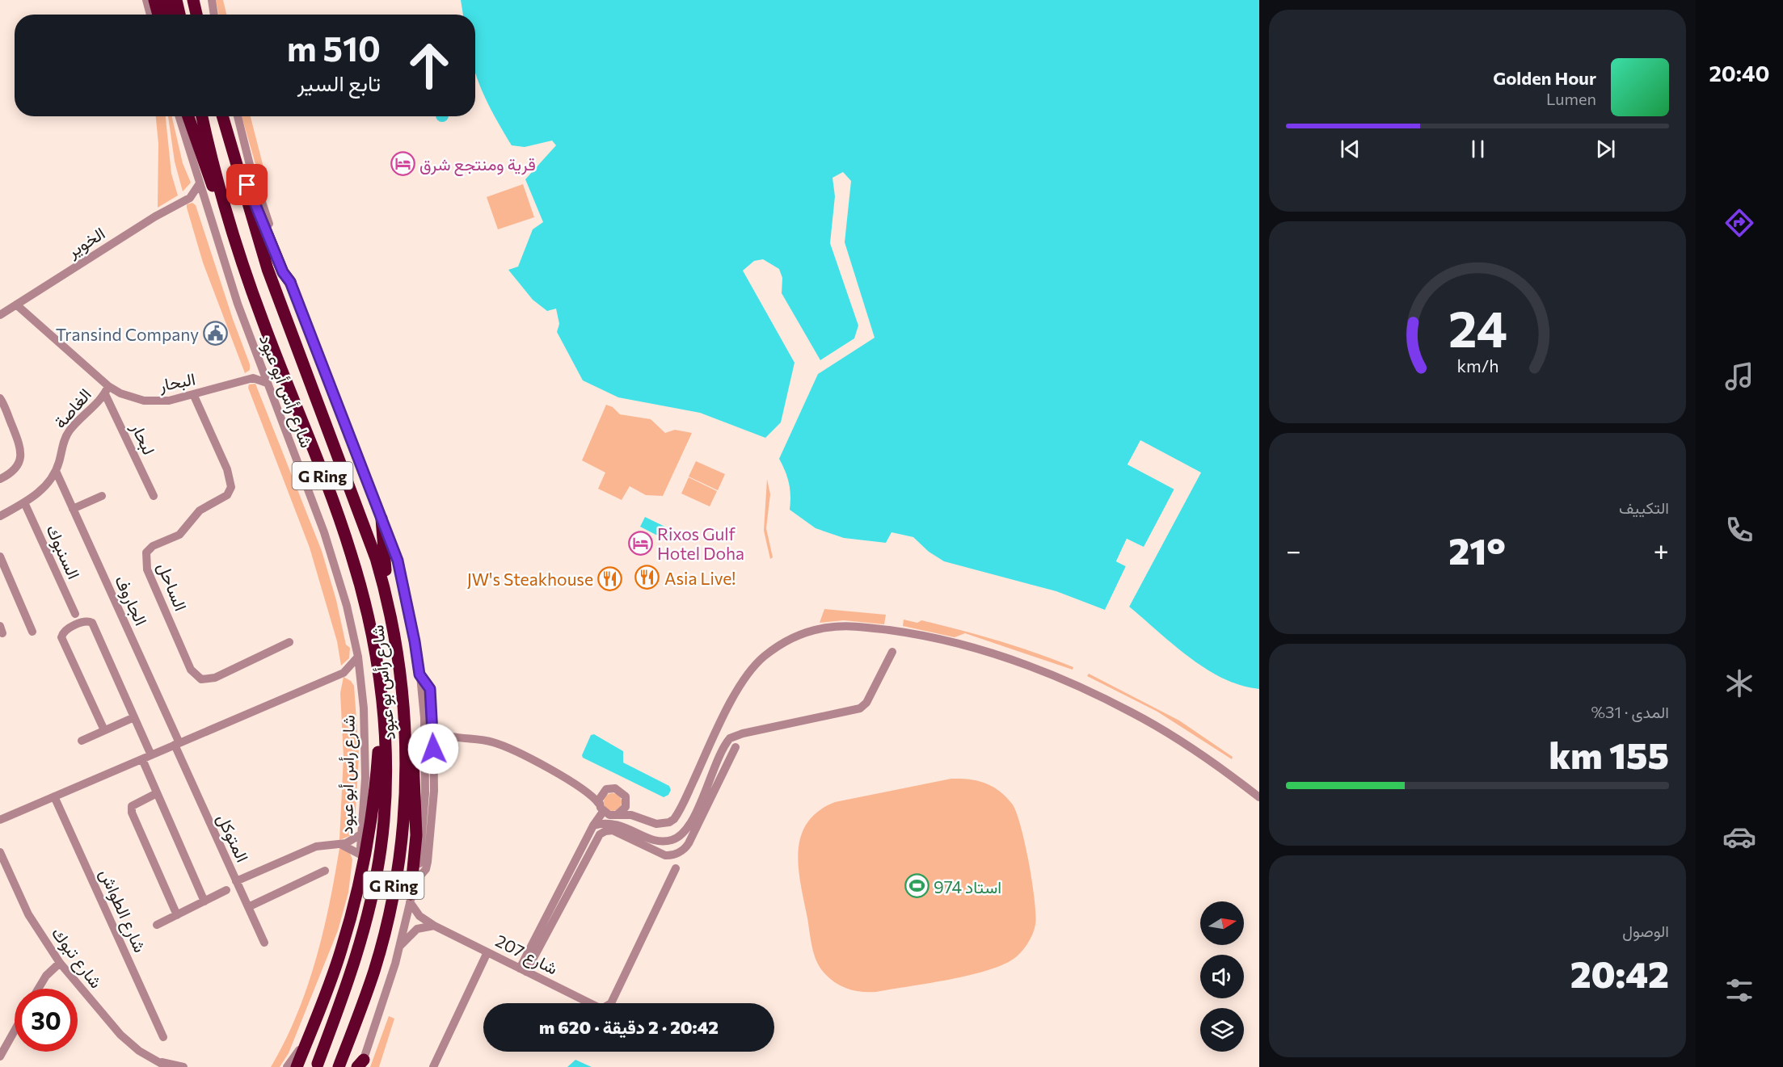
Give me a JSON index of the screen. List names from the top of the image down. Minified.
{"streets":{"highway":["G Ring","شارع رأس بو عبود"],"street":["الخوير","البحار","شارع رأس أبو عبود","الغاصة","لبحار","السنبوك","الساحل","الجاروف","المتوكل","شارع الطواش","شارع 207","شارع تبوك"]},"crossings":[["الخوير","شارع رأس أبو عبود"],["الخوير","الغاصة"],["البحار","الغاصة"],["البحار","لبحار"],["البحار","الساحل"],["الغاصة","لبحار"],["الغاصة","السنبوك"],["الغاصة","الجاروف"],["الجاروف","المتوكل"]],"places":{"hotel":["قرية ومنتجع شرق","Rixos Gulf Hotel Doha"],"public building":["Transind Company"],"restaurant":["Asia Live!","JW's Steakhouse"],"sports":["استاد 974"]},"north":"right","page":{"tabs":"20:40","turn":["510 m","تابع السير"],"song":["Golden Hour","Lumen"],"tile":["التكييف",["المدى · 31%","155 km"],["الوصول","20:42"]],"heat":["−","21°","+"],"limit":"30","trip":"20:42 · 2 دقيقة · 620 m","gauge":["24","km/h"]}}
